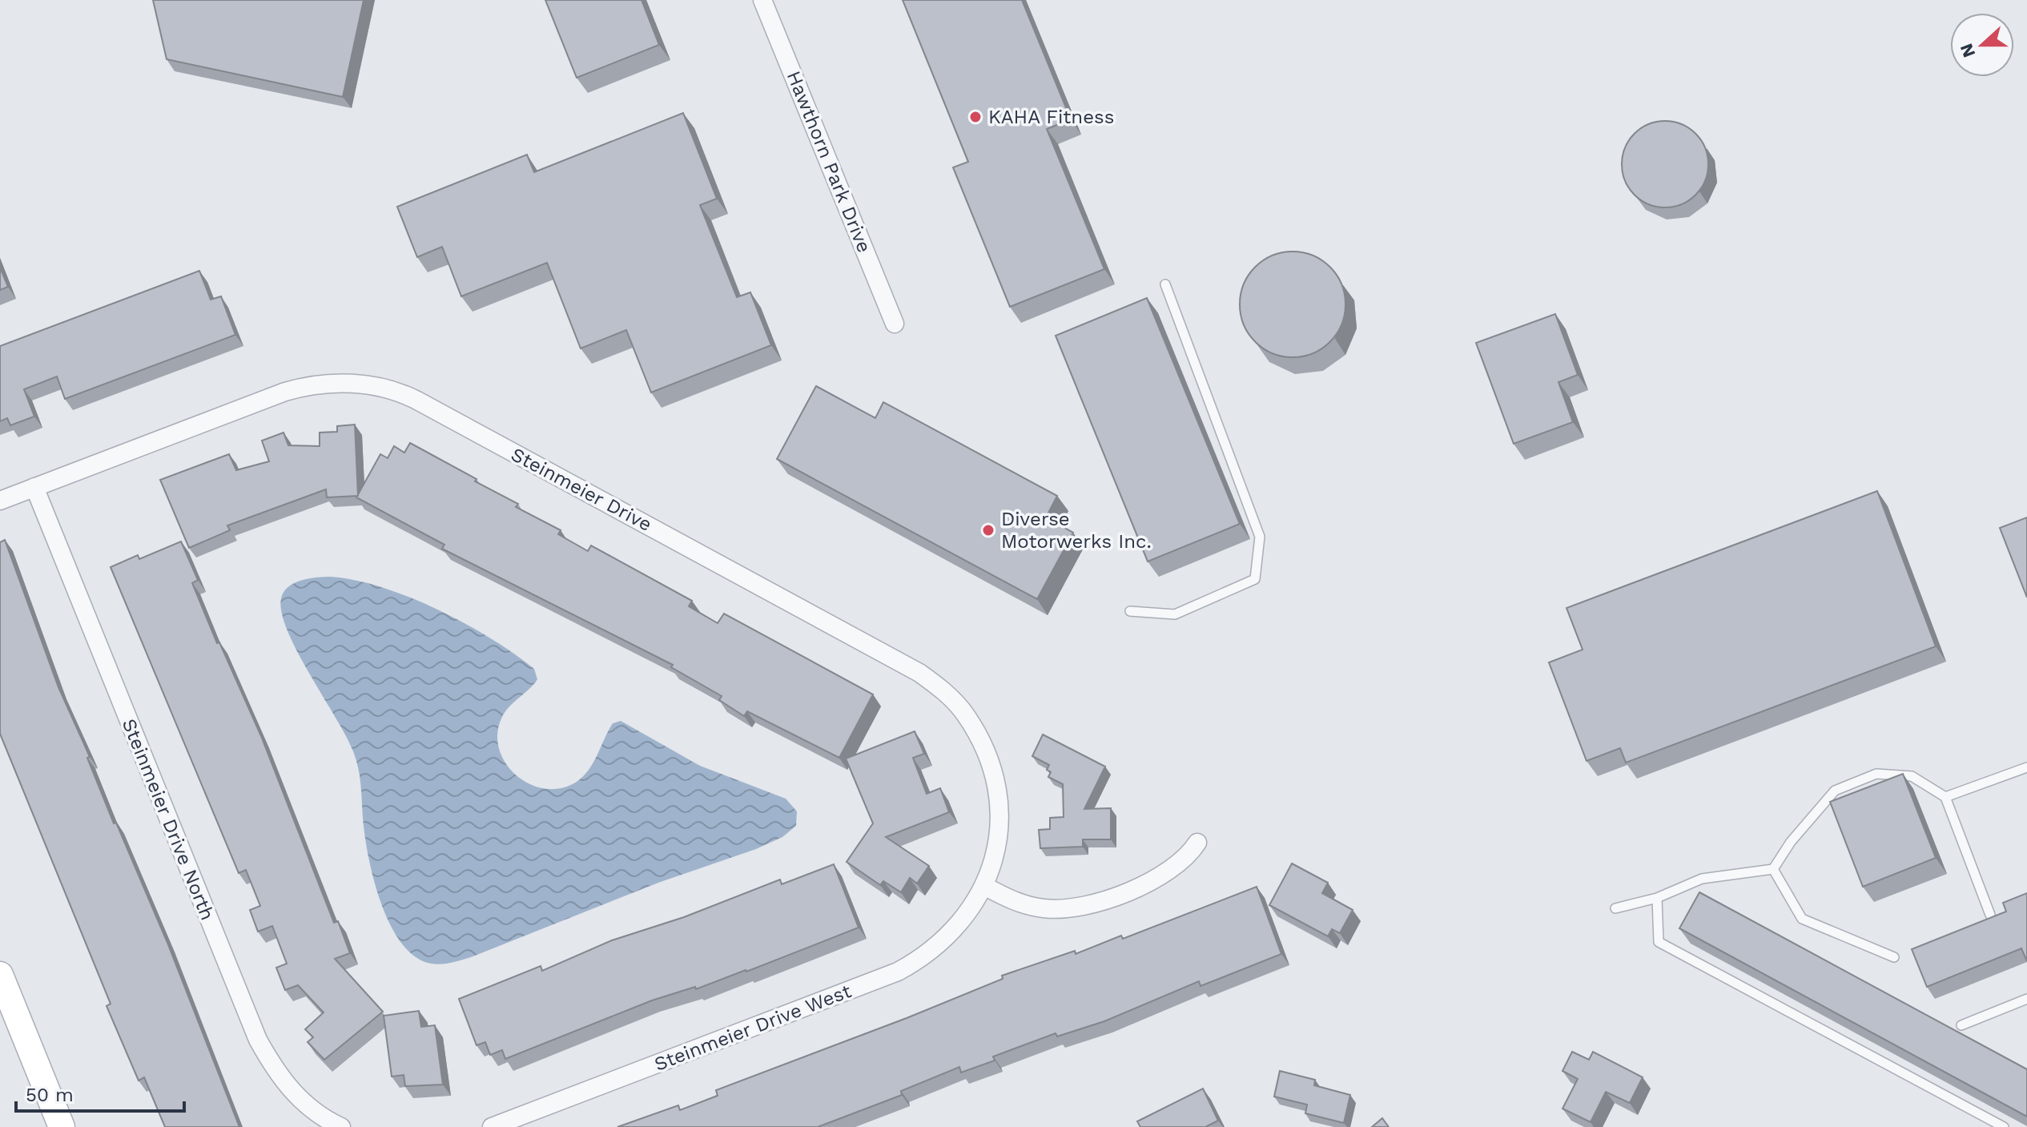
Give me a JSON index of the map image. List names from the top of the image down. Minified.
{"streets":{"street":["Hawthorn Park Drive","Steinmeier Drive","Steinmeier Drive North","Steinmeier Drive West"]},"crossings":[["Steinmeier Drive","Steinmeier Drive North"],["Steinmeier Drive","Steinmeier Drive West"]],"places":["KAHA Fitness","Diverse Motorwerks Inc."],"scale_bar":"50 m","north":"left"}
